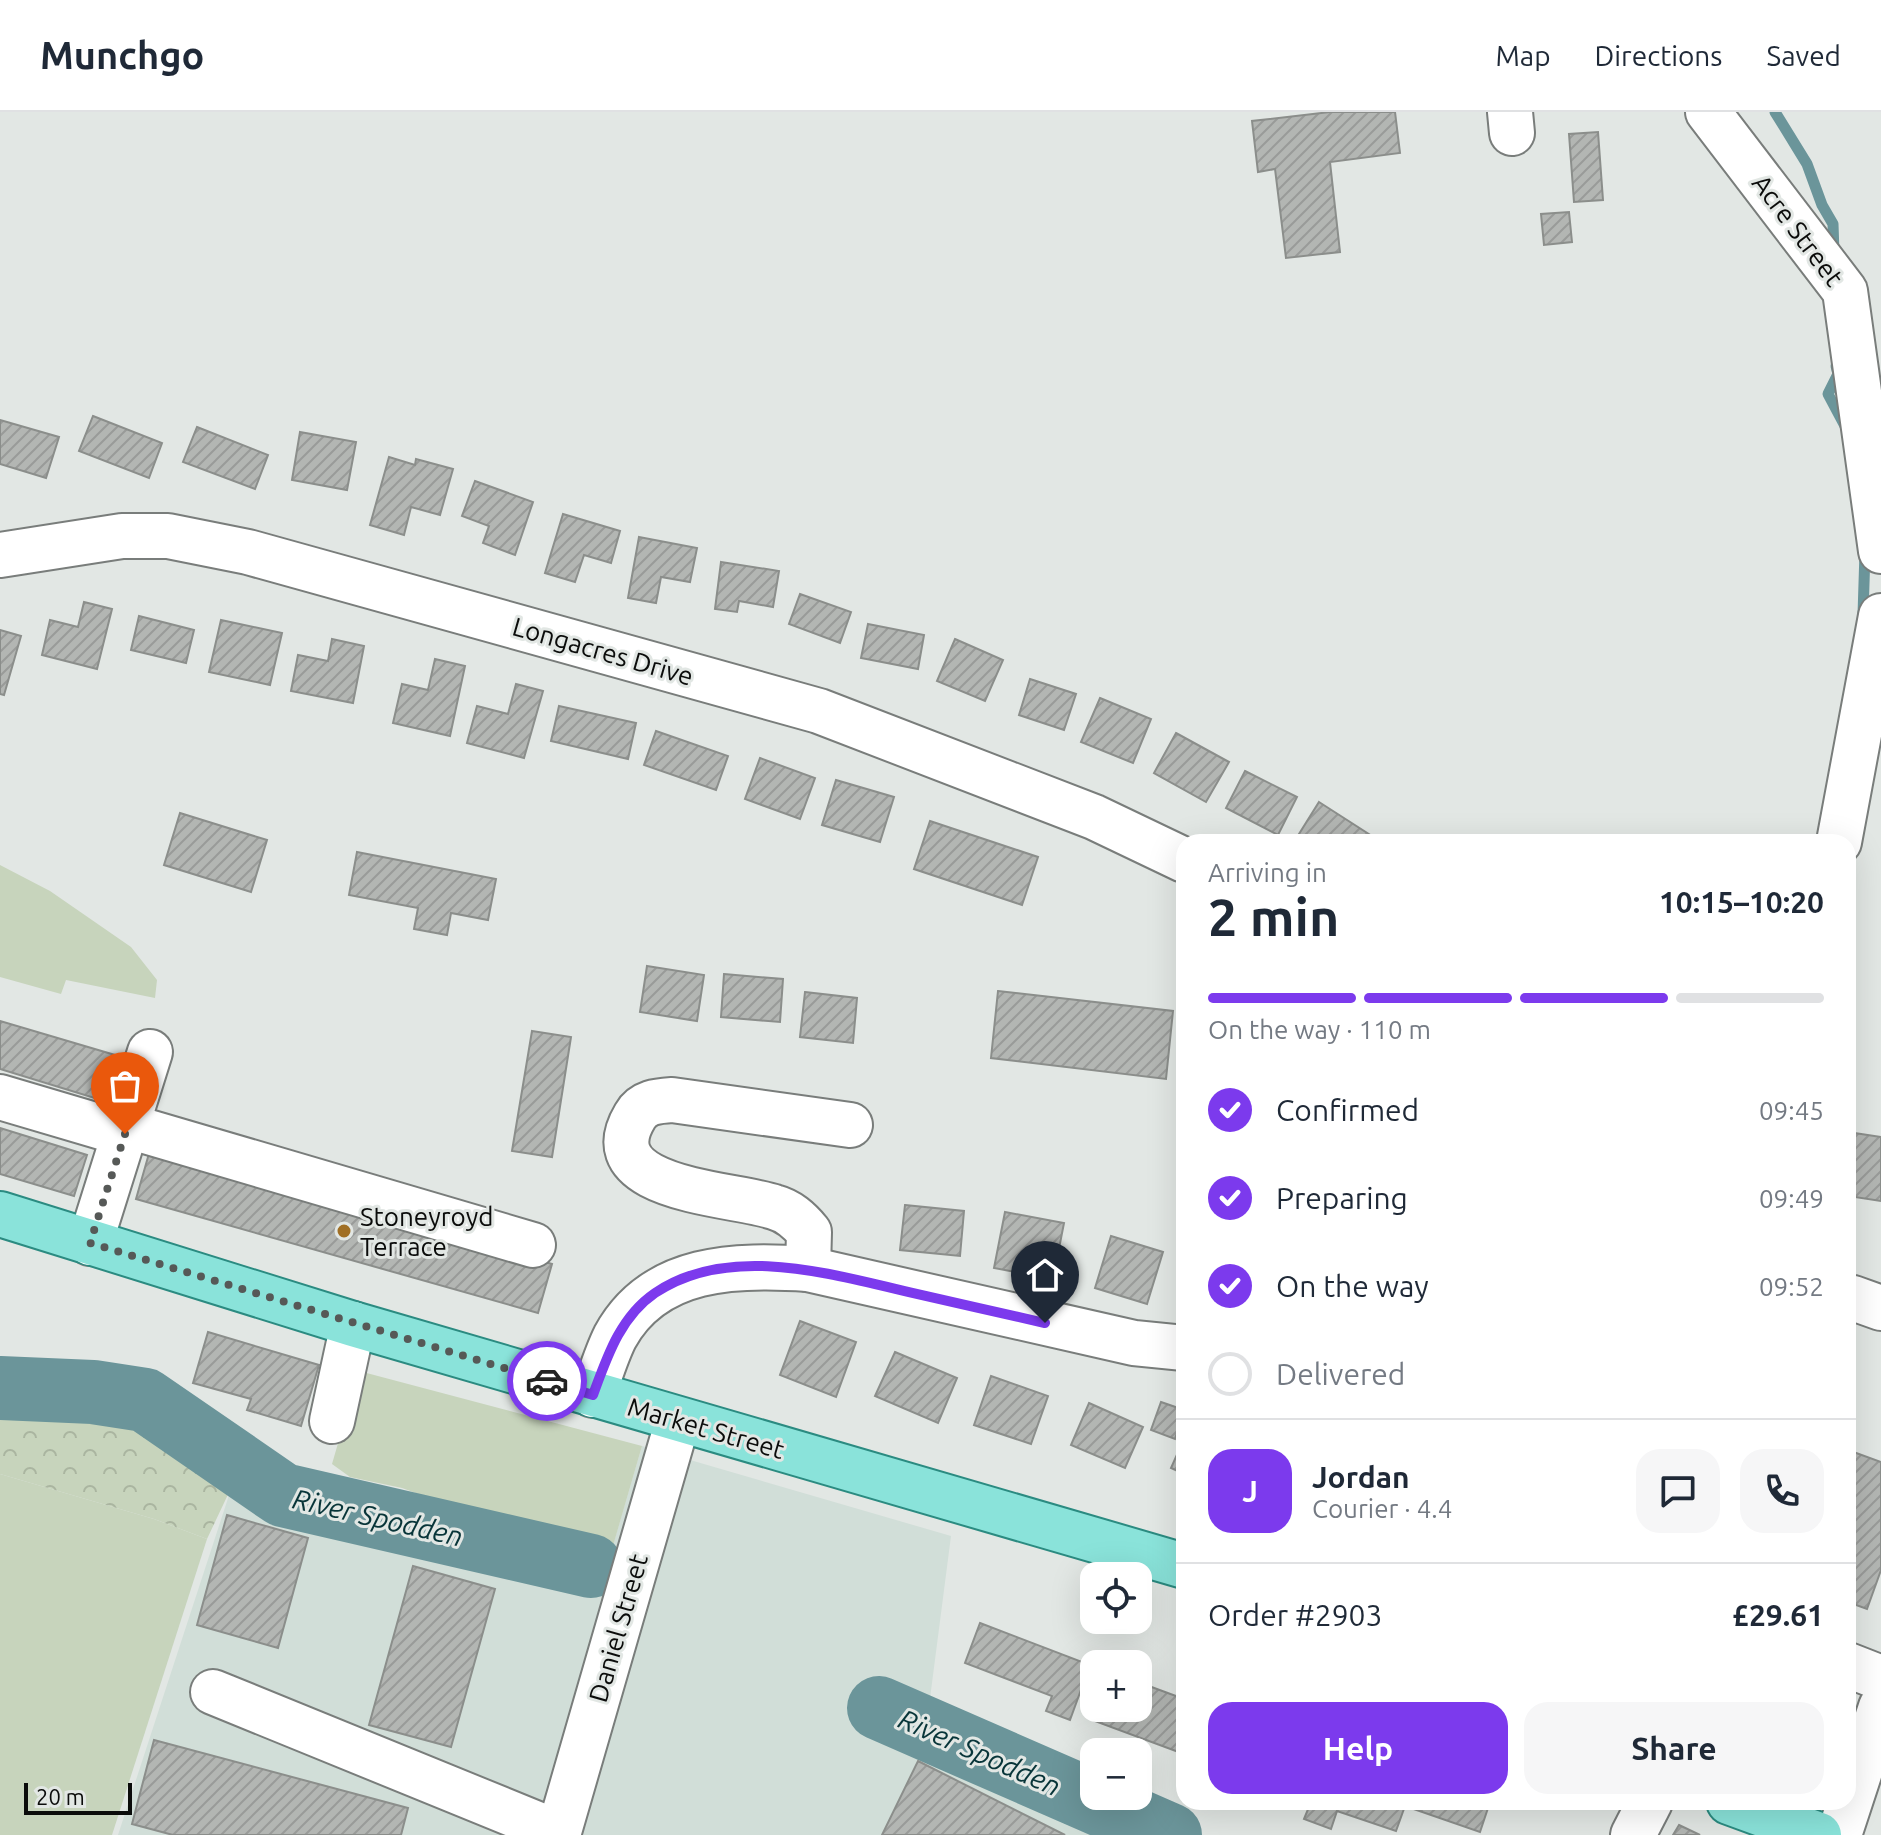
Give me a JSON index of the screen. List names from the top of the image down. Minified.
{"streets":{"main road":["Market Street"],"street":["Acre Street","Longacres Drive","Daniel Street"]},"crossings":[["Market Street","Daniel Street"]],"water":["River Spodden"],"places":["Stoneyroyd Terrace"],"scale_bar":"20 m","page":{"header":"Munchgo","nav":["Map","Directions","Saved"],"heading":["2 min","Arriving in","10:15–10:20"],"panel":["Jordan","Courier · 4.4","Order #2903","£29.61"],"bar":"On the way · 110 m","list":[["Confirmed","09:45"],["Preparing","09:49"],["On the way","09:52"],"Delivered"],"round":"J","map_buttons":["+","−"],"buttons":["Help","Share"],"scale":"20 m"}}
